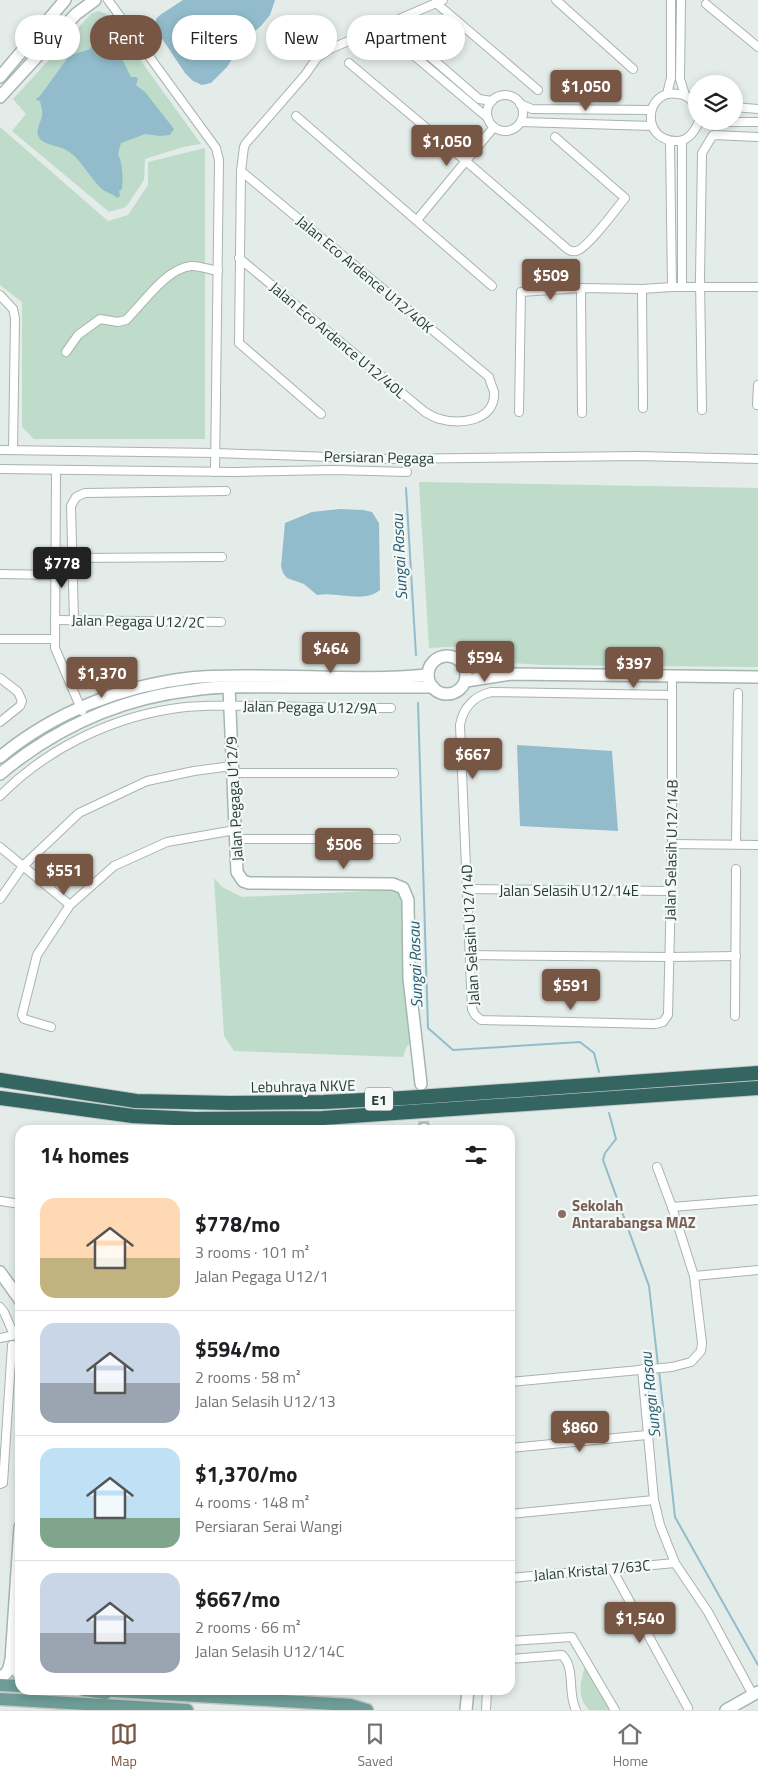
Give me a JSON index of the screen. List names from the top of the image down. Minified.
{"streets":{"highway":["Lebuhraya NKVE","E1"],"street":["Jalan Eco Ardence U12/40K","Jalan Eco Ardence U12/40L","Persiaran Pegaga","Jalan Pegaga U12/2C","Jalan Pegaga U12/9A","Jalan Pegaga U12/9","Jalan Selasih U12/14B","Jalan Selasih U12/14E","Jalan Selasih U12/14D","Jalan Kristal 7/63C"]},"crossings":[["Jalan Eco Ardence U12/40K","Jalan Eco Ardence U12/40L"],["Jalan Pegaga U12/9A","Jalan Pegaga U12/9"],["Jalan Selasih U12/14B","Jalan Selasih U12/14E"],["Jalan Selasih U12/14B","Jalan Selasih U12/14D"],["Jalan Selasih U12/14E","Jalan Selasih U12/14D"]],"water":["Sungai Rasau"],"places":["Sekolah Antarabangsa MAZ"],"page":{"chip":["Buy","Rent","Filters","New","Apartment"],"price":["$1,050","$1,050","$509","$778","$464","$594","$397","$1,370","$667","$506","$551","$591","$860","$1,540"],"heading":"14 homes","list":[{"name":"$778/mo","note":"3 rooms · 101 m² · Jalan Pegaga U12/1"},{"name":"$594/mo","note":"2 rooms · 58 m² · Jalan Selasih U12/13"},{"name":"$1,370/mo","note":"4 rooms · 148 m² · Persiaran Serai Wangi"},{"name":"$667/mo","note":"2 rooms · 66 m² · Jalan Selasih U12/14C"}],"tabs":["Map","Saved","Home"]}}
